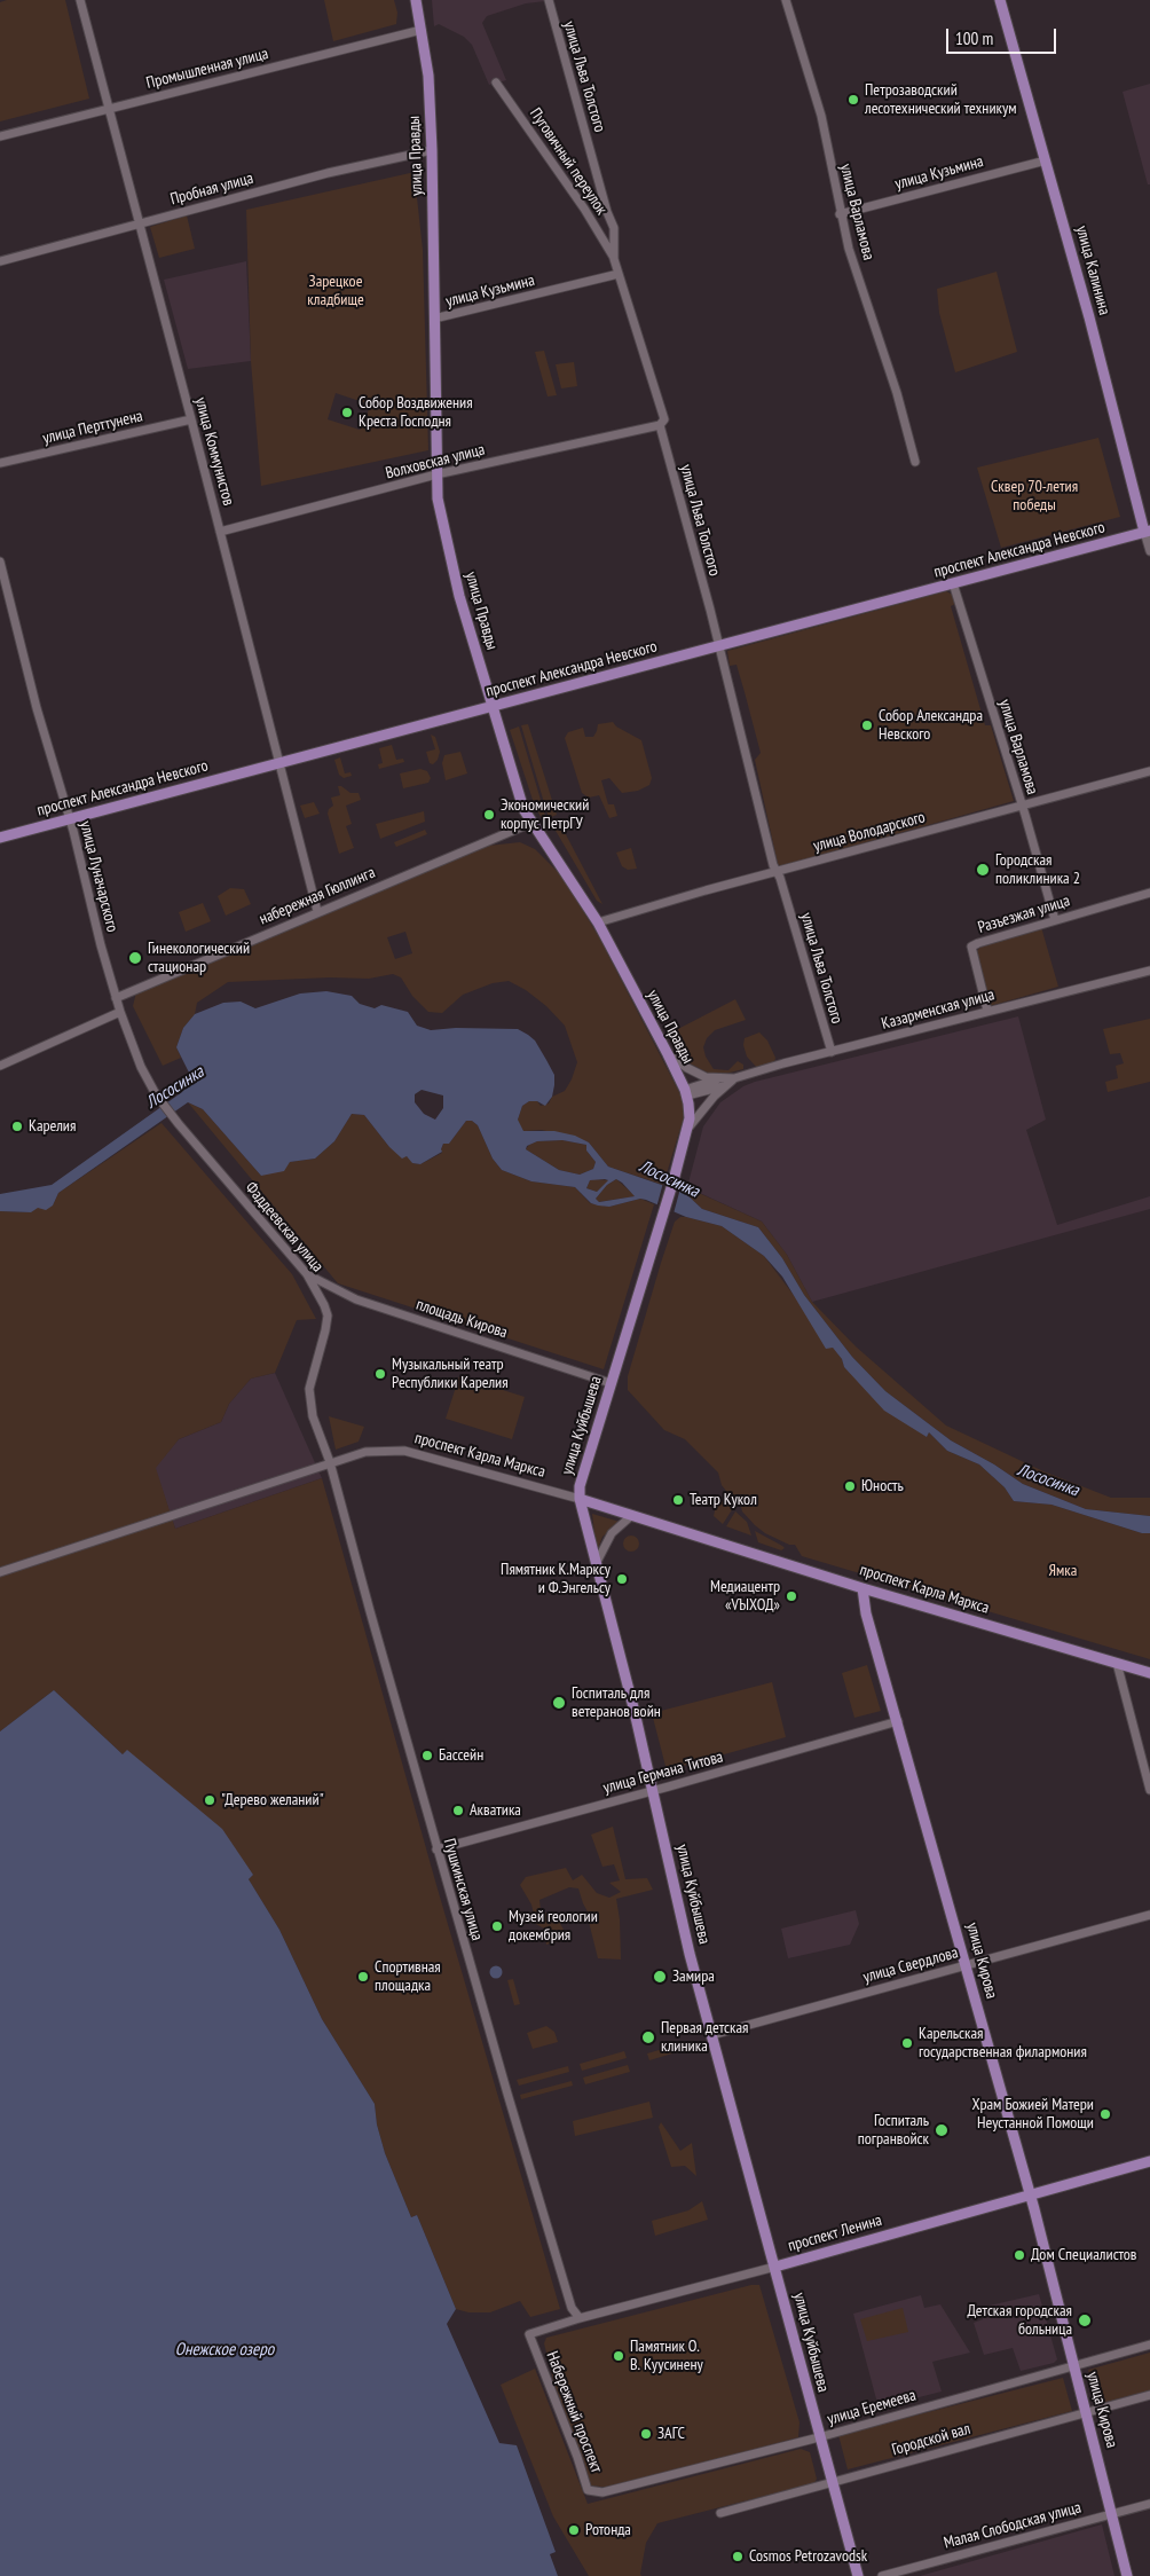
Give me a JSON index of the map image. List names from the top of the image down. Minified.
{"streets":{"main road":["улица Правды","улица Калинина","проспект Александра Невского","улица Куйбышева","проспект Карла Маркса","улица Кирова","проспект Ленина"],"street":["Промышленная улица","улица Льва Толстого","Пуговичный переулок","улица Кузьмина","Пробная улица","улица Варламова","улица Перттунена","улица Коммунистов","Волховская улица","улица Володарского","улица Луначарского","набережная Гюллинга","Разъезжая улица","Казарменская улица","Фаддеевская улица","площадь Кирова","улица Германа Титова","Пушкинская улица","улица Свердлова","улица Еремеева","Набережный проспект","Городской вал","Малая Слободская улица"]},"crossings":[["Промышленная улица","улица Правды"],["Промышленная улица","улица Коммунистов"],["улица Льва Толстого","Пуговичный переулок"],["улица Льва Толстого","улица Кузьмина"],["улица Льва Толстого","Волховская улица"],["улица Льва Толстого","проспект Александра Невского"],["улица Льва Толстого","улица Володарского"],["улица Льва Толстого","Казарменская улица"],["улица Правды","улица Кузьмина"],["улица Правды","Пробная улица"],["улица Правды","Волховская улица"],["улица Правды","проспект Александра Невского"],["улица Правды","улица Володарского"],["улица Правды","набережная Гюллинга"],["улица Правды","улица Куйбышева"],["улица Кузьмина","улица Варламова"],["улица Кузьмина","улица Калинина"],["Пробная улица","улица Коммунистов"],["улица Варламова","проспект Александра Невского"],["улица Варламова","улица Володарского"],["улица Варламова","Разъезжая улица"],["улица Калинина","проспект Александра Невского"],["улица Перттунена","улица Коммунистов"],["улица Коммунистов","Волховская улица"],["улица Коммунистов","проспект Александра Невского"],["улица Коммунистов","набережная Гюллинга"],["проспект Александра Невского","улица Луначарского"],["улица Луначарского","набережная Гюллинга"],["улица Луначарского","Фаддеевская улица"],["Разъезжая улица","Казарменская улица"],["Фаддеевская улица","площадь Кирова"],["Фаддеевская улица","проспект Карла Маркса"],["Фаддеевская улица","Пушкинская улица"],["площадь Кирова","улица Куйбышева"],["улица Куйбышева","проспект Карла Маркса"],["улица Куйбышева","улица Германа Титова"],["улица Куйбышева","улица Свердлова"],["улица Куйбышева","проспект Ленина"],["улица Куйбышева","улица Еремеева"],["улица Куйбышева","Городской вал"],["проспект Карла Маркса","Пушкинская улица"],["проспект Карла Маркса","улица Кирова"],["улица Германа Титова","Пушкинская улица"],["улица Германа Титова","улица Кирова"],["Пушкинская улица","проспект Ленина"],["улица Кирова","улица Свердлова"],["улица Кирова","проспект Ленина"],["улица Кирова","улица Еремеева"],["улица Кирова","Городской вал"],["улица Кирова","Малая Слободская улица"],["проспект Ленина","Набережный проспект"],["улица Еремеева","Набережный проспект"]],"water":["Лососинка","Онежское озеро"],"parks":["Зарецкое кладбище","Сквер 70-летия победы","Ямка"],"places":["Петрозаводский лесотехнический техникум","Собор Воздвижения Креста Господня","Собор Александра Невского","Экономический корпус ПетрГУ","Городская поликлиника 2","Гинекологический стационар","Карелия","Музыкальный театр Республики Карелия","Юность","Театр Кукол","Пямятник К.Марксу и Ф.Энгельсу","Медиацентр «ѴЫХОД»","Госпиталь для ветеранов войн","Бассейн","\"Дерево желаний\"","Акватика","Музей геологии докембрия","Спортивная площадка","Замира","Первая детская клиника","Карельская государственная филармония","Храм Божией Матери Неустанной Помощи","Госпиталь погранвойск","Дом Специалистов","Детская городская больница","Памятник О. В. Куусинену","ЗАГС","Ротонда","Cosmos Petrozavodsk"],"scale_bar":"100 m"}
